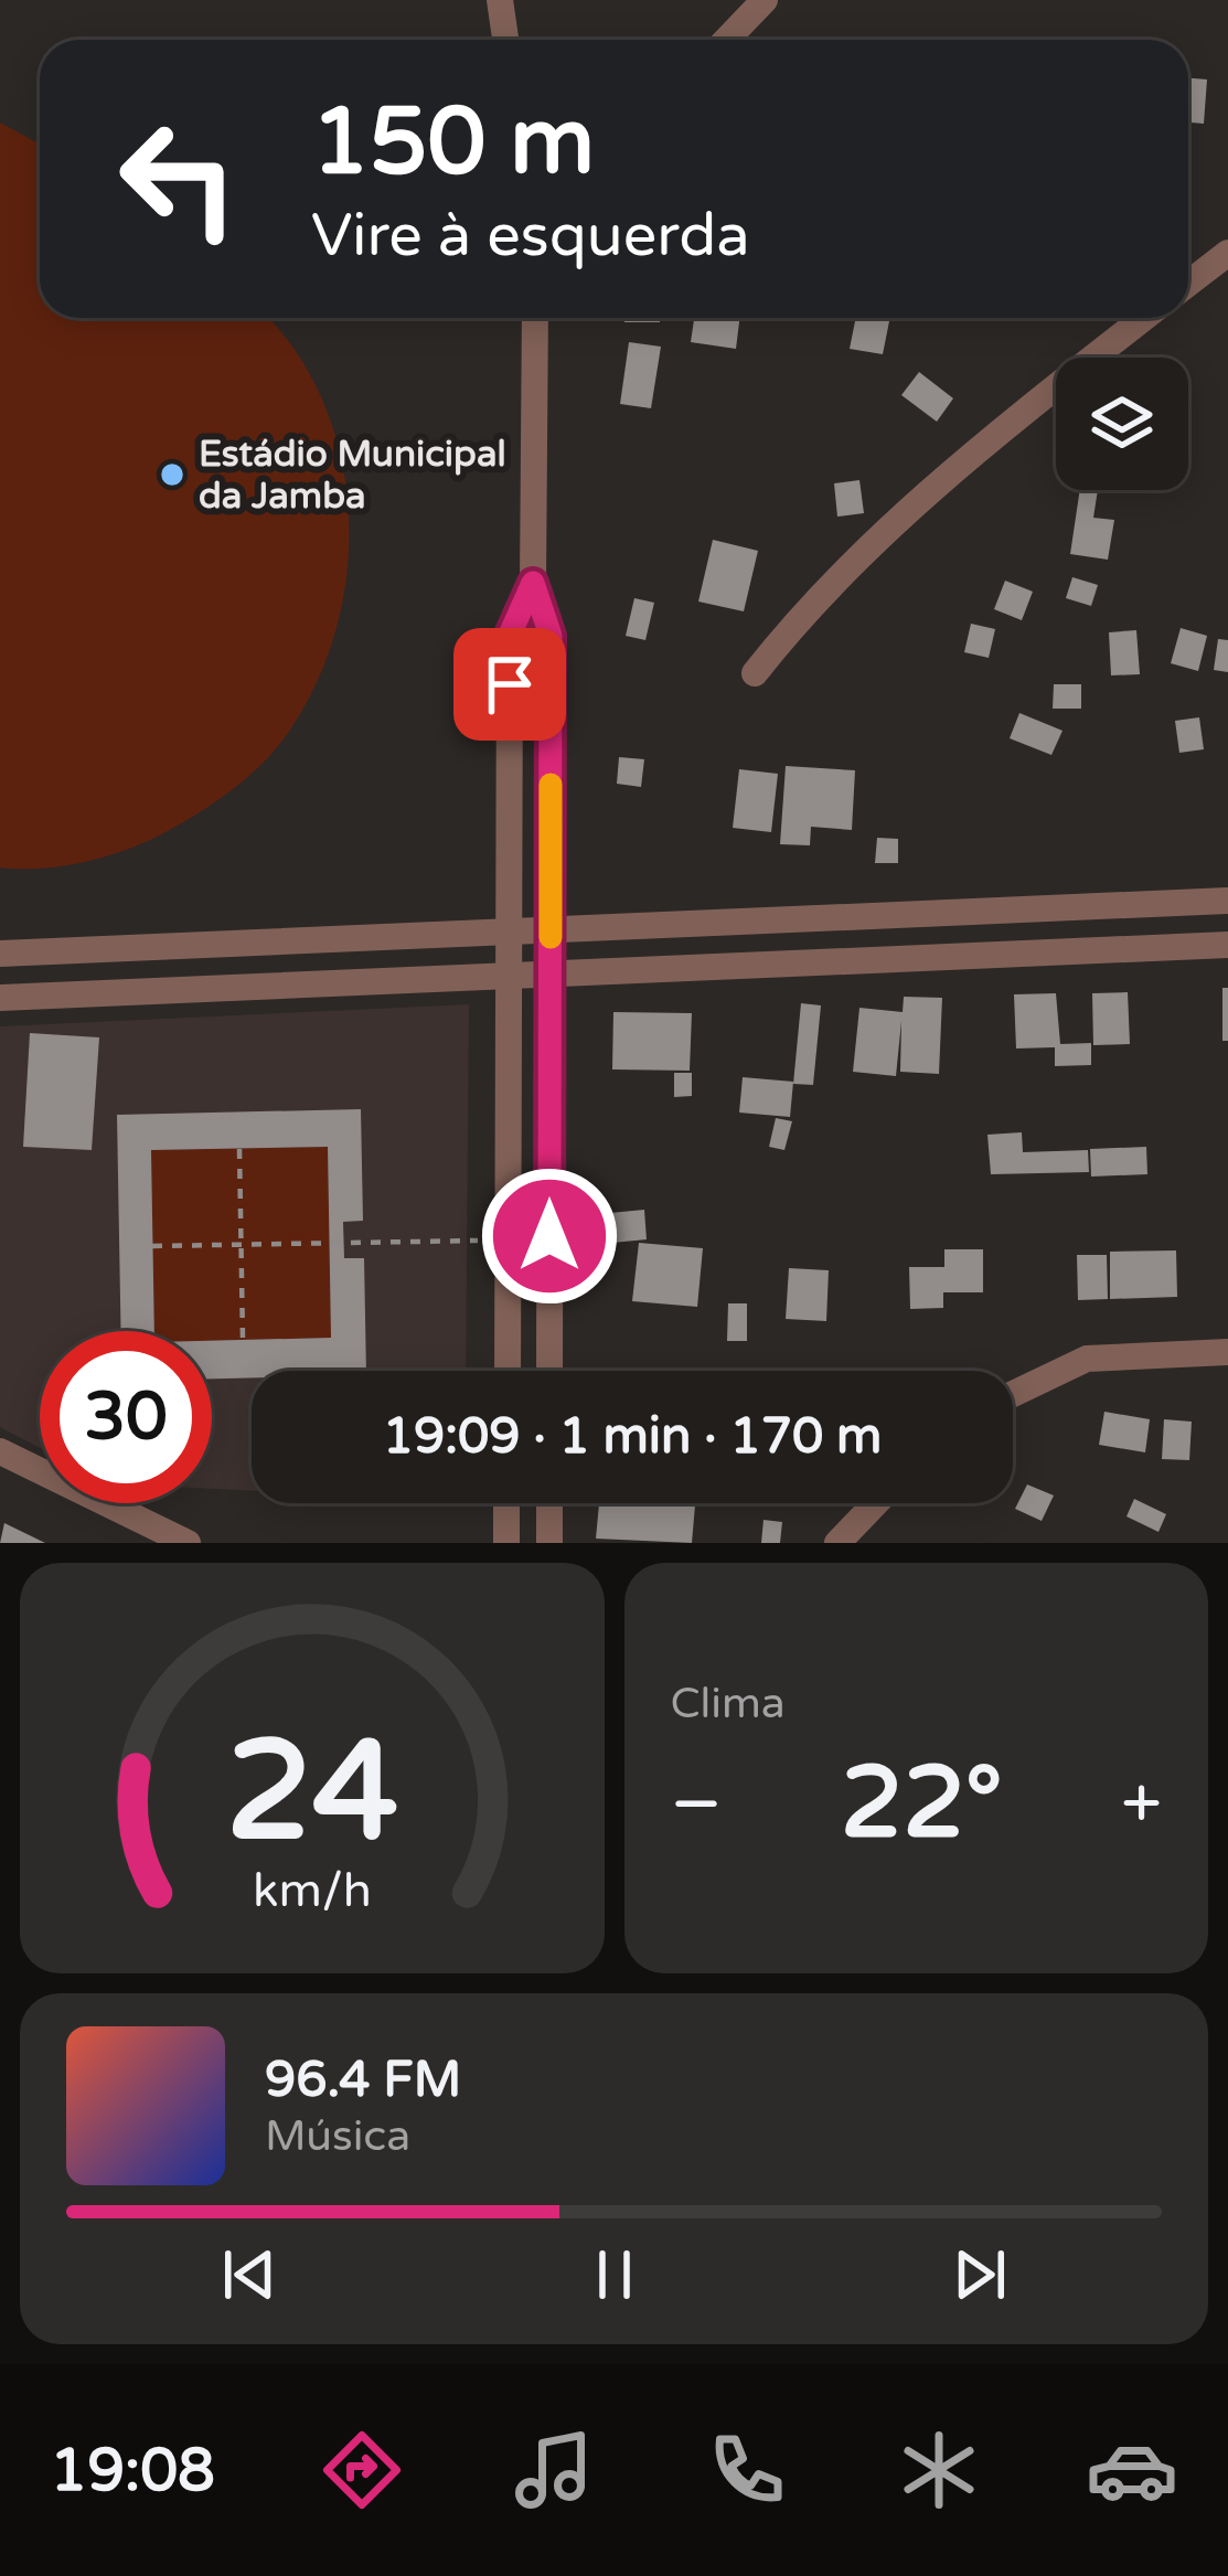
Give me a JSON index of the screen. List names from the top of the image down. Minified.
{"places":["Estádio Municipal da Jamba"],"page":{"turn":["150 m","Vire à esquerda"],"limit":"30","trip":"19:09 · 1 min · 170 m","tile":"Clima","heat":["−","22°","+"],"song":["96.4 FM","Música"],"tabs":"19:08","gauge":["24","km/h"]}}
